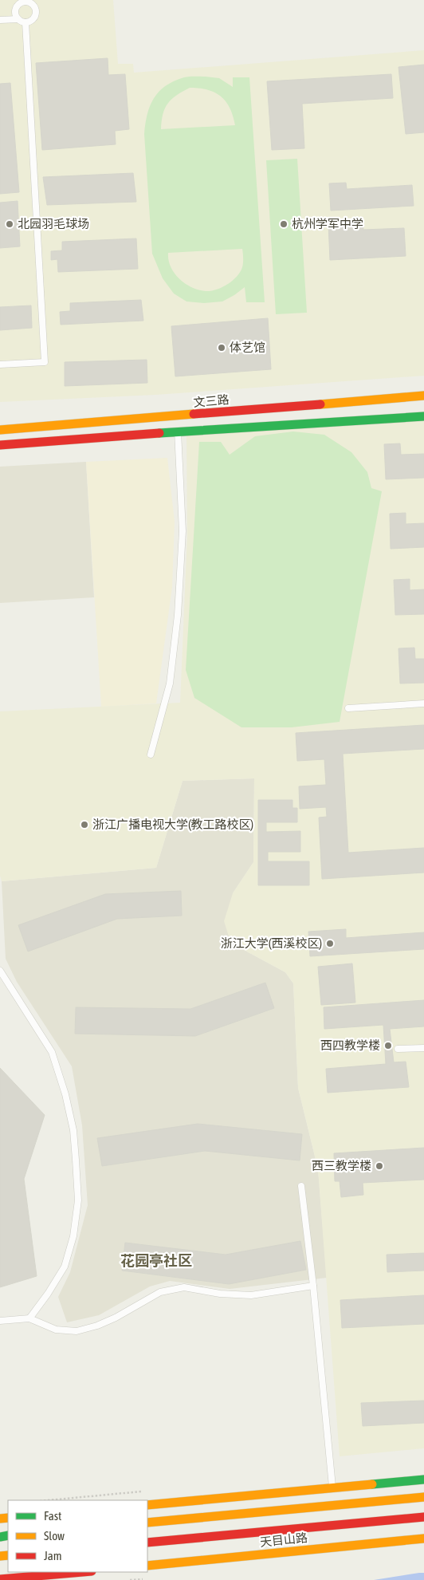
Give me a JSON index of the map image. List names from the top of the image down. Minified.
{"streets":{"main road":["文三路","天目山路"]},"districts":["花园亭社区"],"places":["北园羽毛球场","杭州学军中学","体艺馆","浙江广播电视大学(教工路校区)","浙江大学(西溪校区)","西四教学楼","西三教学楼"],"legend":["Fast","Slow","Jam"]}
